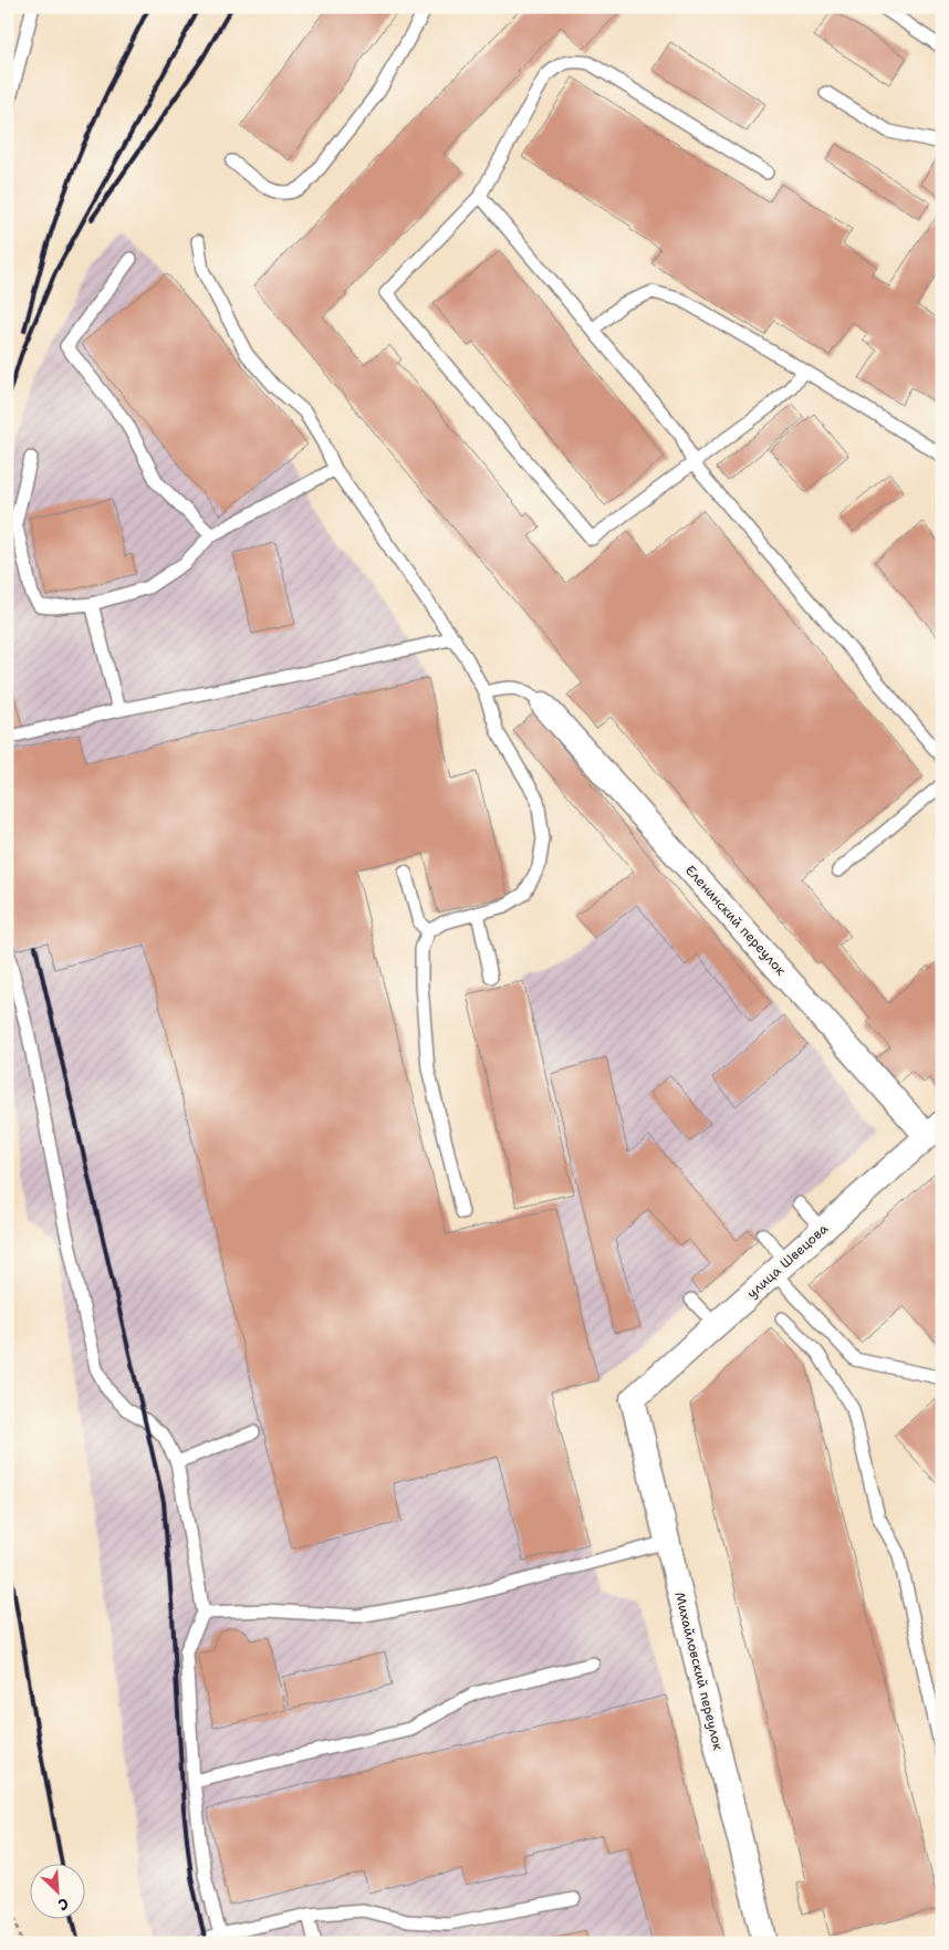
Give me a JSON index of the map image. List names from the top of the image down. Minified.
{"streets":{"street":["Еленинский переулок","улица Швецова","Михайловский переулок"]},"crossings":[["Еленинский переулок","улица Швецова"],["улица Швецова","Михайловский переулок"]],"north":"bottom right"}
